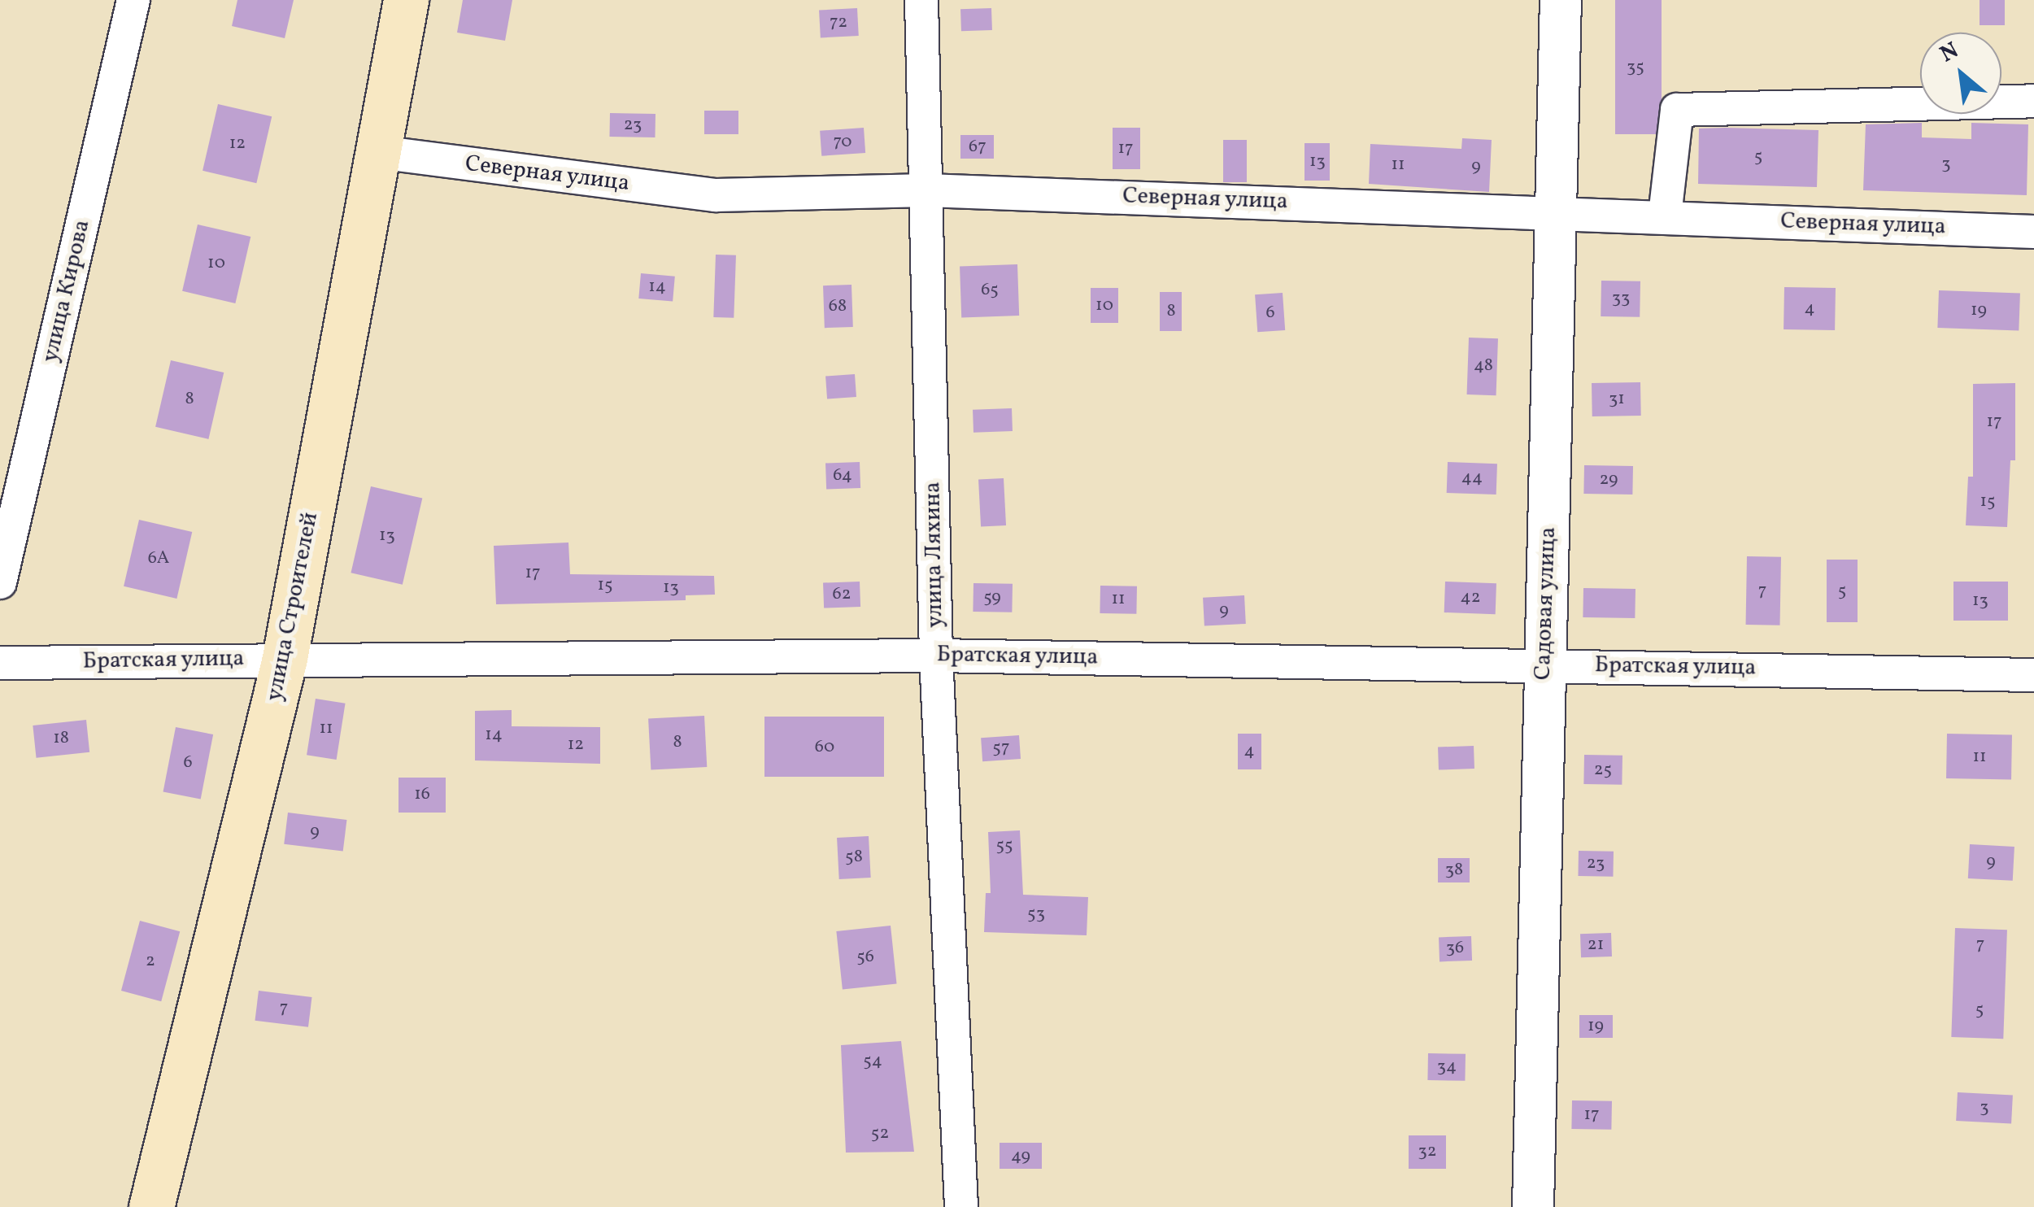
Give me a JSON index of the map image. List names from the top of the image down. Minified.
{"streets":{"main road":["улица Строителей"],"street":["Северная улица","улица Кирова","улица Ляхина","Садовая улица","Братская улица"]},"crossings":[["Северная улица","улица Ляхина"],["Северная улица","Садовая улица"],["Северная улица","улица Строителей"],["улица Ляхина","Братская улица"],["Садовая улица","Братская улица"],["улица Строителей","Братская улица"]],"house_numbers":["72","35","23","70","12","67","17","5","13","3","11","9","10","14","65","33","10","68","4","19","8","6","48","8","31","17","64","44","29","15","13","6А","17","15","13","7","5","62","59","42","11","13","9","11","14","18","8","12","60","57","4","11","6","25","16","9","55","58","9","23","38","53","21","7","36","56","2","7","5","19","54","34","3","17","52","32","49"],"north":"top left"}
